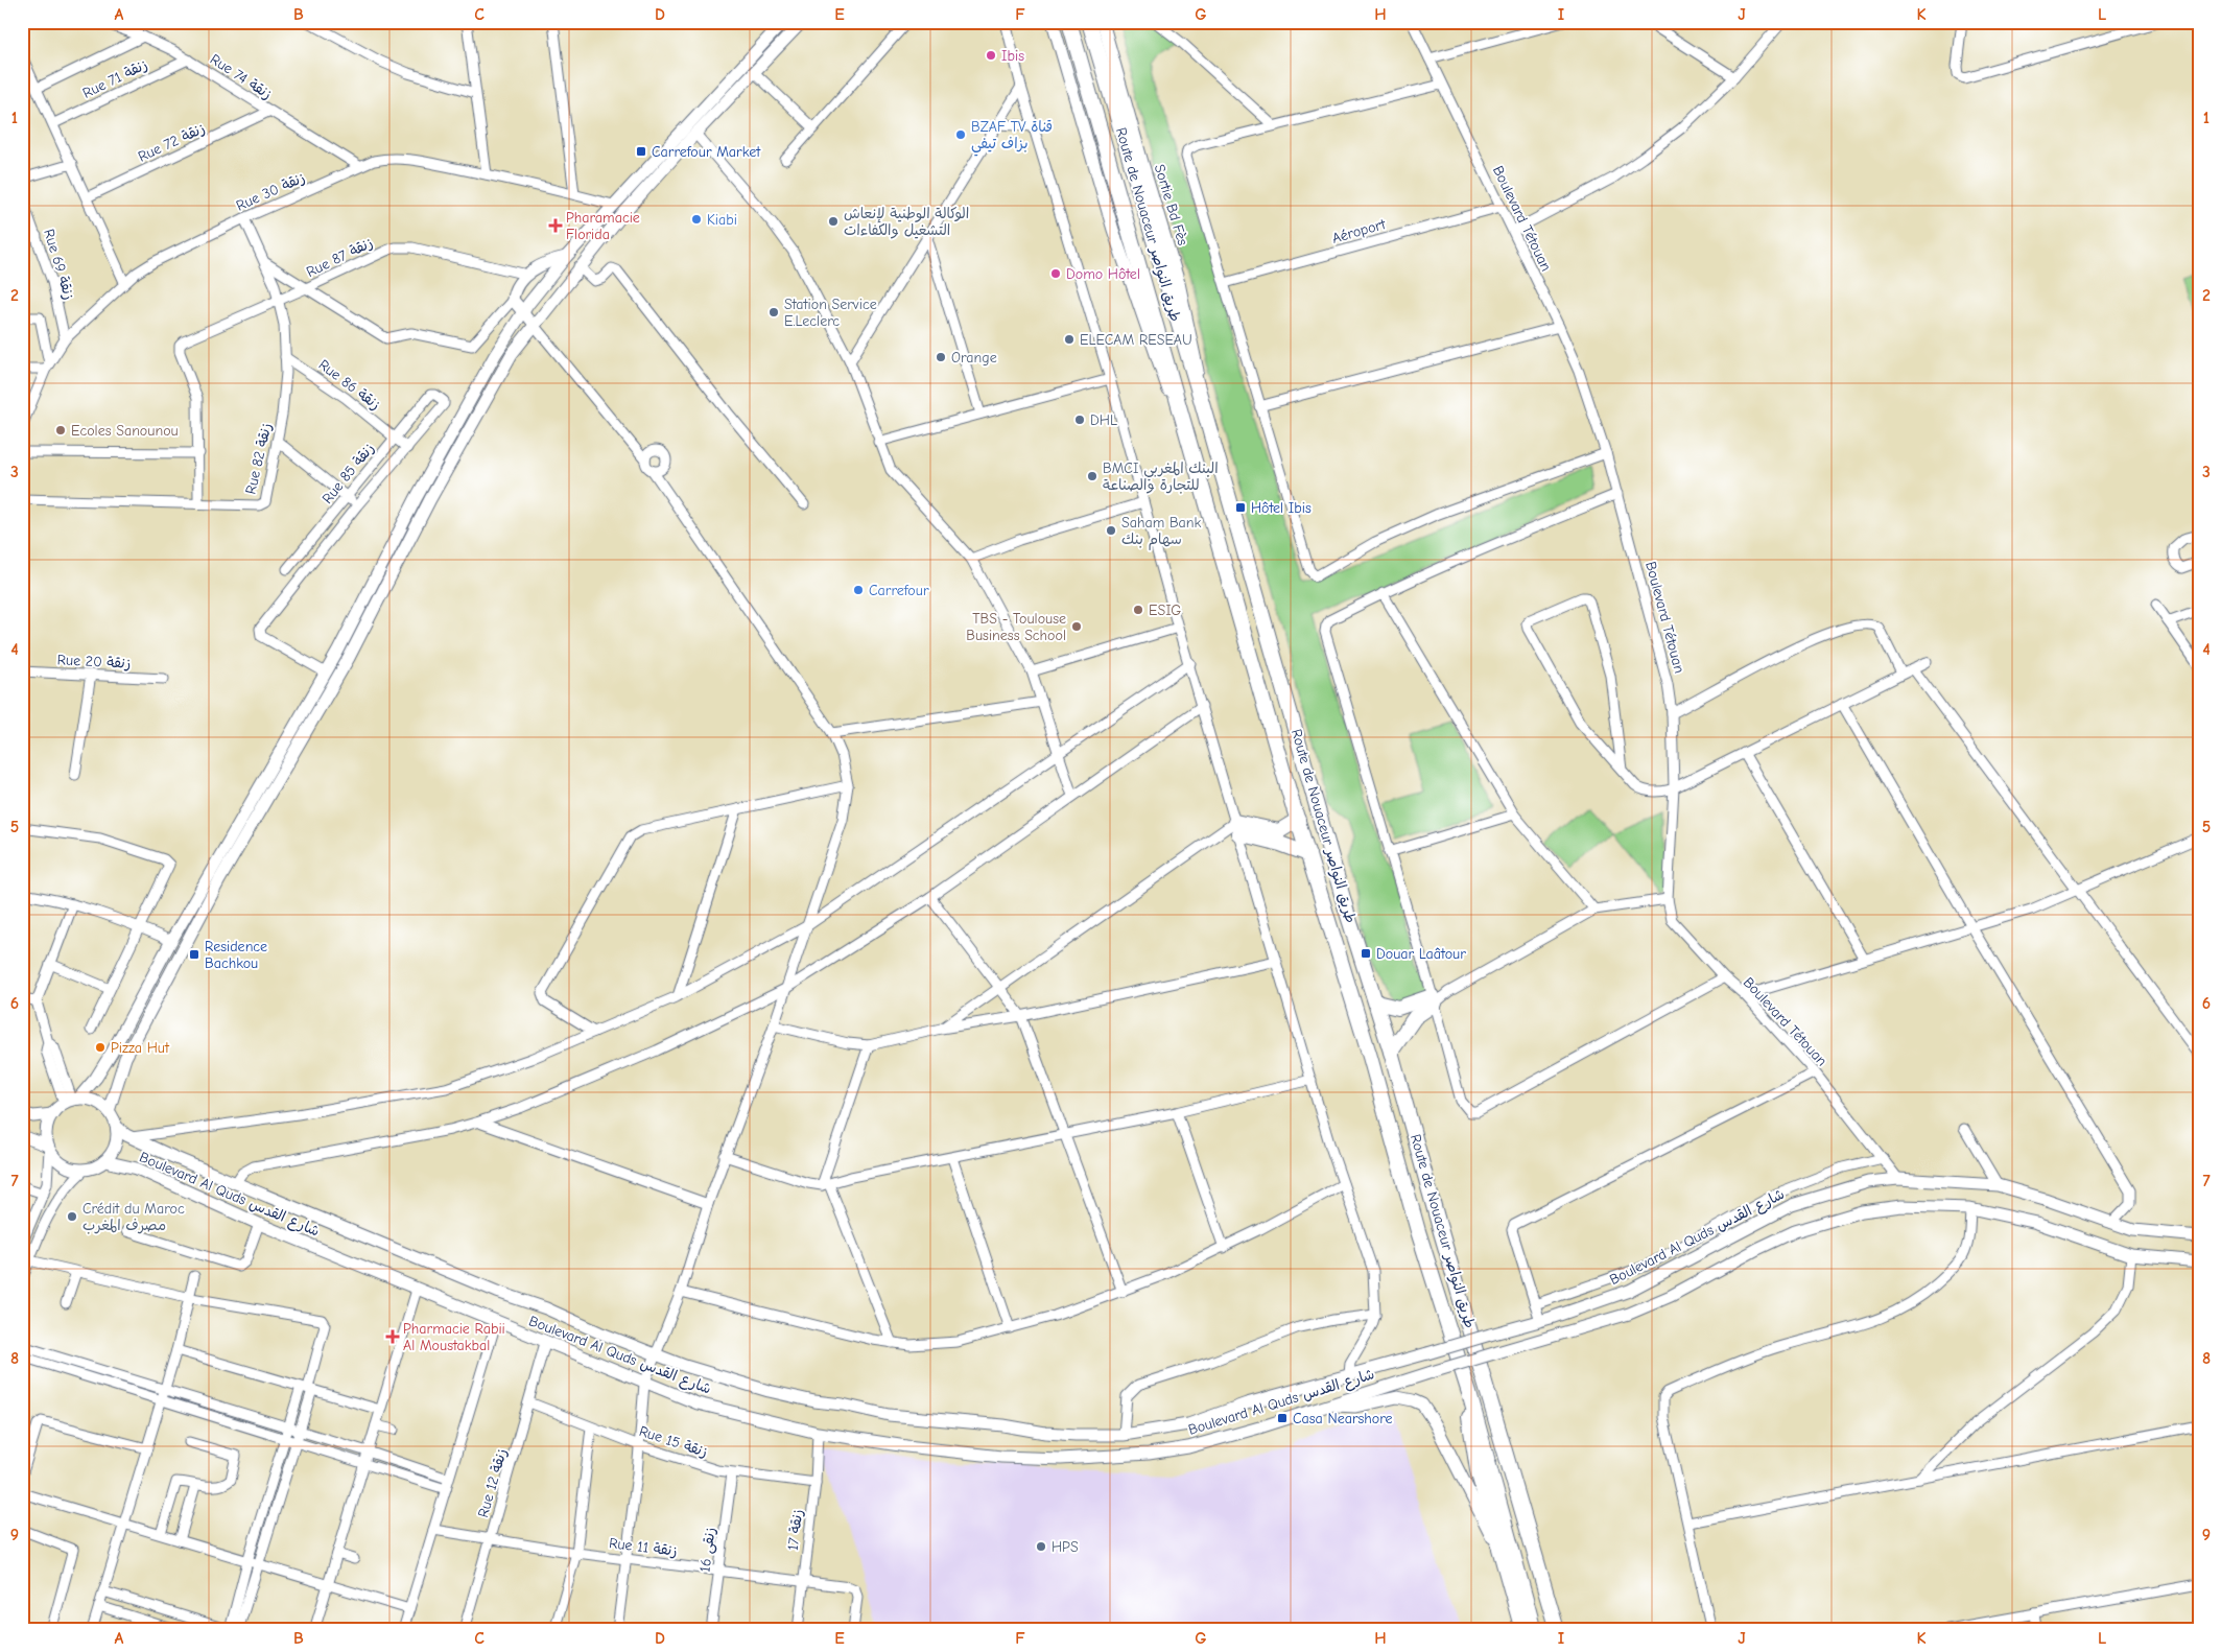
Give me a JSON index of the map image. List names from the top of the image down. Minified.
{"streets":{"highway":["Route de Nouaceur طريق النواصر"],"main road":["Sortie Bd Fès","Boulevard Al Quds شارع القدس"],"street":["Rue 74 زنقة","Rue 71 زنقة","Rue 72 زنقة","Rue 30 زنقة","Boulevard Tétouan","Aéroport","Rue 87 زنقة","Rue 69 زنقة","Rue 86 زنقة","Rue 82 زنقة","Rue 85 زنقة","Rue 20 زنقة","Rue 15 زنقة","Rue 12 زنقة","زنقة 17","Rue 11 زنقة","زنقى 16"]},"crossings":[["Rue 74 زنقة","Rue 71 زنقة"],["Rue 74 زنقة","Rue 72 زنقة"],["Rue 74 زنقة","Rue 30 زنقة"],["Rue 30 زنقة","Rue 69 زنقة"],["Rue 30 زنقة","Rue 82 زنقة"],["Sortie Bd Fès","Route de Nouaceur طريق النواصر"],["Boulevard Tétouan","Aéroport"],["Boulevard Tétouan","Boulevard Al Quds شارع القدس"],["Rue 87 زنقة","Rue 82 زنقة"],["Rue 86 زنقة","Rue 82 زنقة"],["Rue 86 زنقة","Rue 85 زنقة"],["Boulevard Al Quds شارع القدس","Rue 12 زنقة"],["Boulevard Al Quds شارع القدس","زنقة 17"],["Rue 15 زنقة","Rue 12 زنقة"],["Rue 15 زنقة","زنقة 17"],["Rue 15 زنقة","زنقى 16"],["Rue 12 زنقة","Rue 11 زنقة"],["زنقة 17","Rue 11 زنقة"],["Rue 11 زنقة","زنقى 16"]],"places":{"other":["Ibis","BZAF TV قناة بزاف تيفي","Kiabi","الوكالة الوطنية لإنعاش التشغيل والكفاءات","Domo Hôtel","Station Service E.Leclerc","ELECAM RESEAU","Orange","DHL","Ecoles Sanounou","BMCI البنك المغربي للتجارة والصناعة","Saham Bank سهام بنك","Carrefour","ESIG","TBS - Toulouse Business School","Pizza Hut","Crédit du Maroc مصرف المغرب","HPS"],"transit":["Carrefour Market","Hôtel Ibis","Douar Laâtour","Residence Bachkou","Casa Nearshore"],"health":["Pharamacie Florida","Pharmacie Rabii Al Moustakbal"]},"grid":{"columns":["A","B","C","D","E","F","G","H","I","J","K","L"],"rows":["1","2","3","4","5","6","7","8","9"]}}
